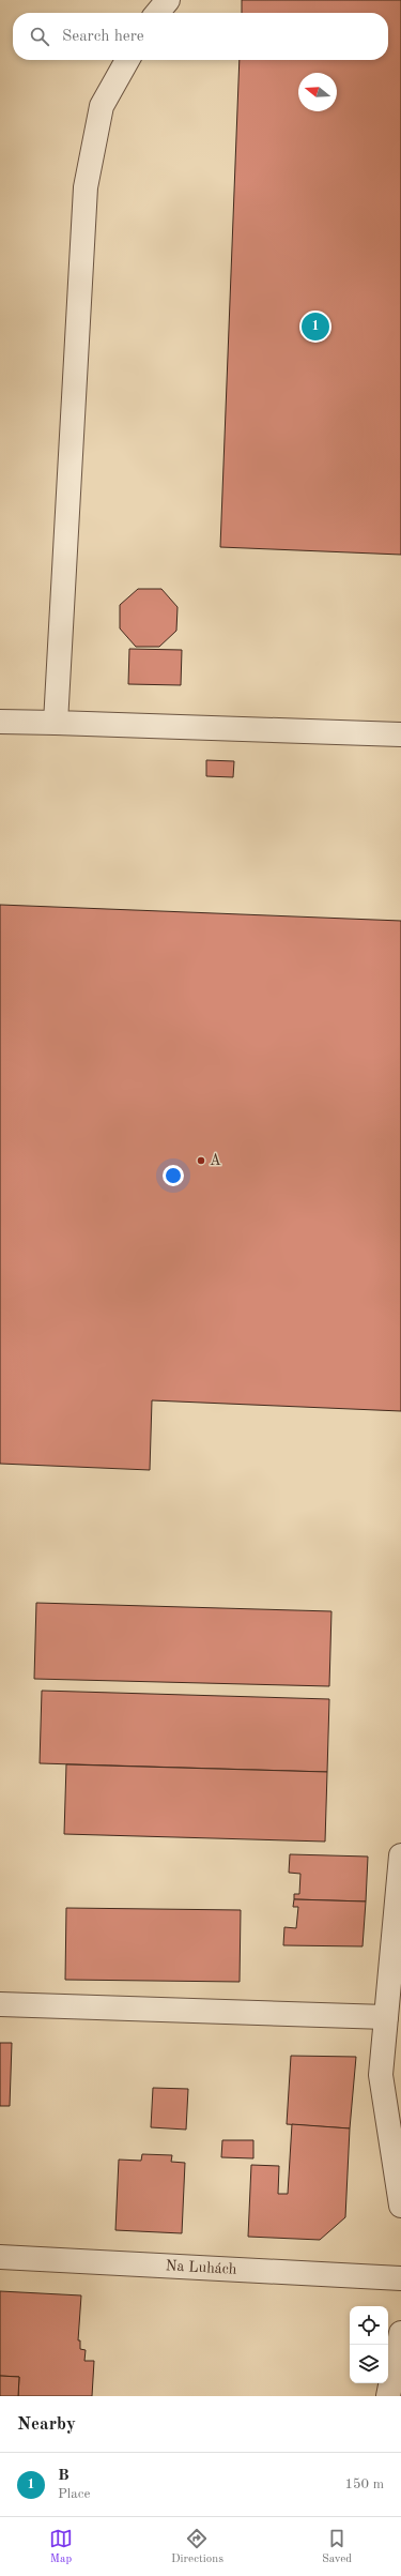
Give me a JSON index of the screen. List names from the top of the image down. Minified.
{"streets":{"street":["Na Luhách"]},"places":["A"],"north":"left","page":{"search":"Search here","pins":"1","heading":"Nearby","list":[{"mark":"1","name":"B","note":"Place","value":"150 m"}],"nav":["Map","Directions","Saved"]}}
